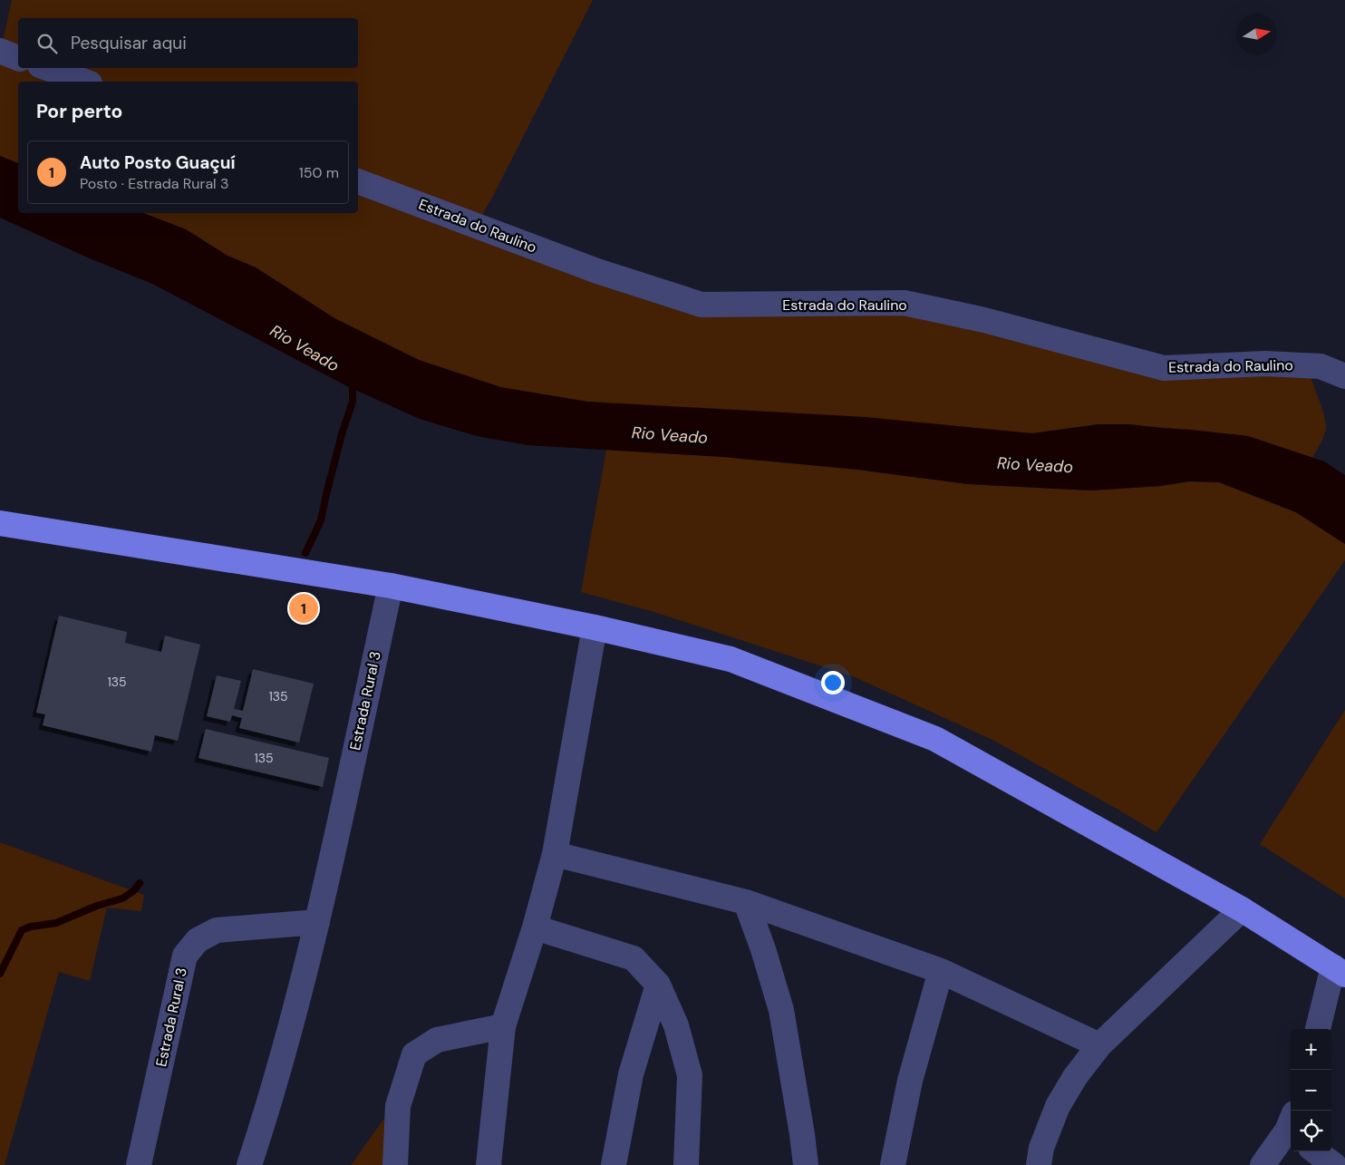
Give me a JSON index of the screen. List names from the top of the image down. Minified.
{"streets":{"street":["Estrada do Raulino","Estrada Rural 3"]},"water":["Rio Veado"],"house_numbers":["135","135","135"],"north":"right","page":{"search":"Pesquisar aqui","heading":"Por perto","list":[{"mark":"1","name":"Auto Posto Guaçuí","note":"Posto · Estrada Rural 3","value":"150 m"}],"pins":"1","map_buttons":["+","−"]}}
